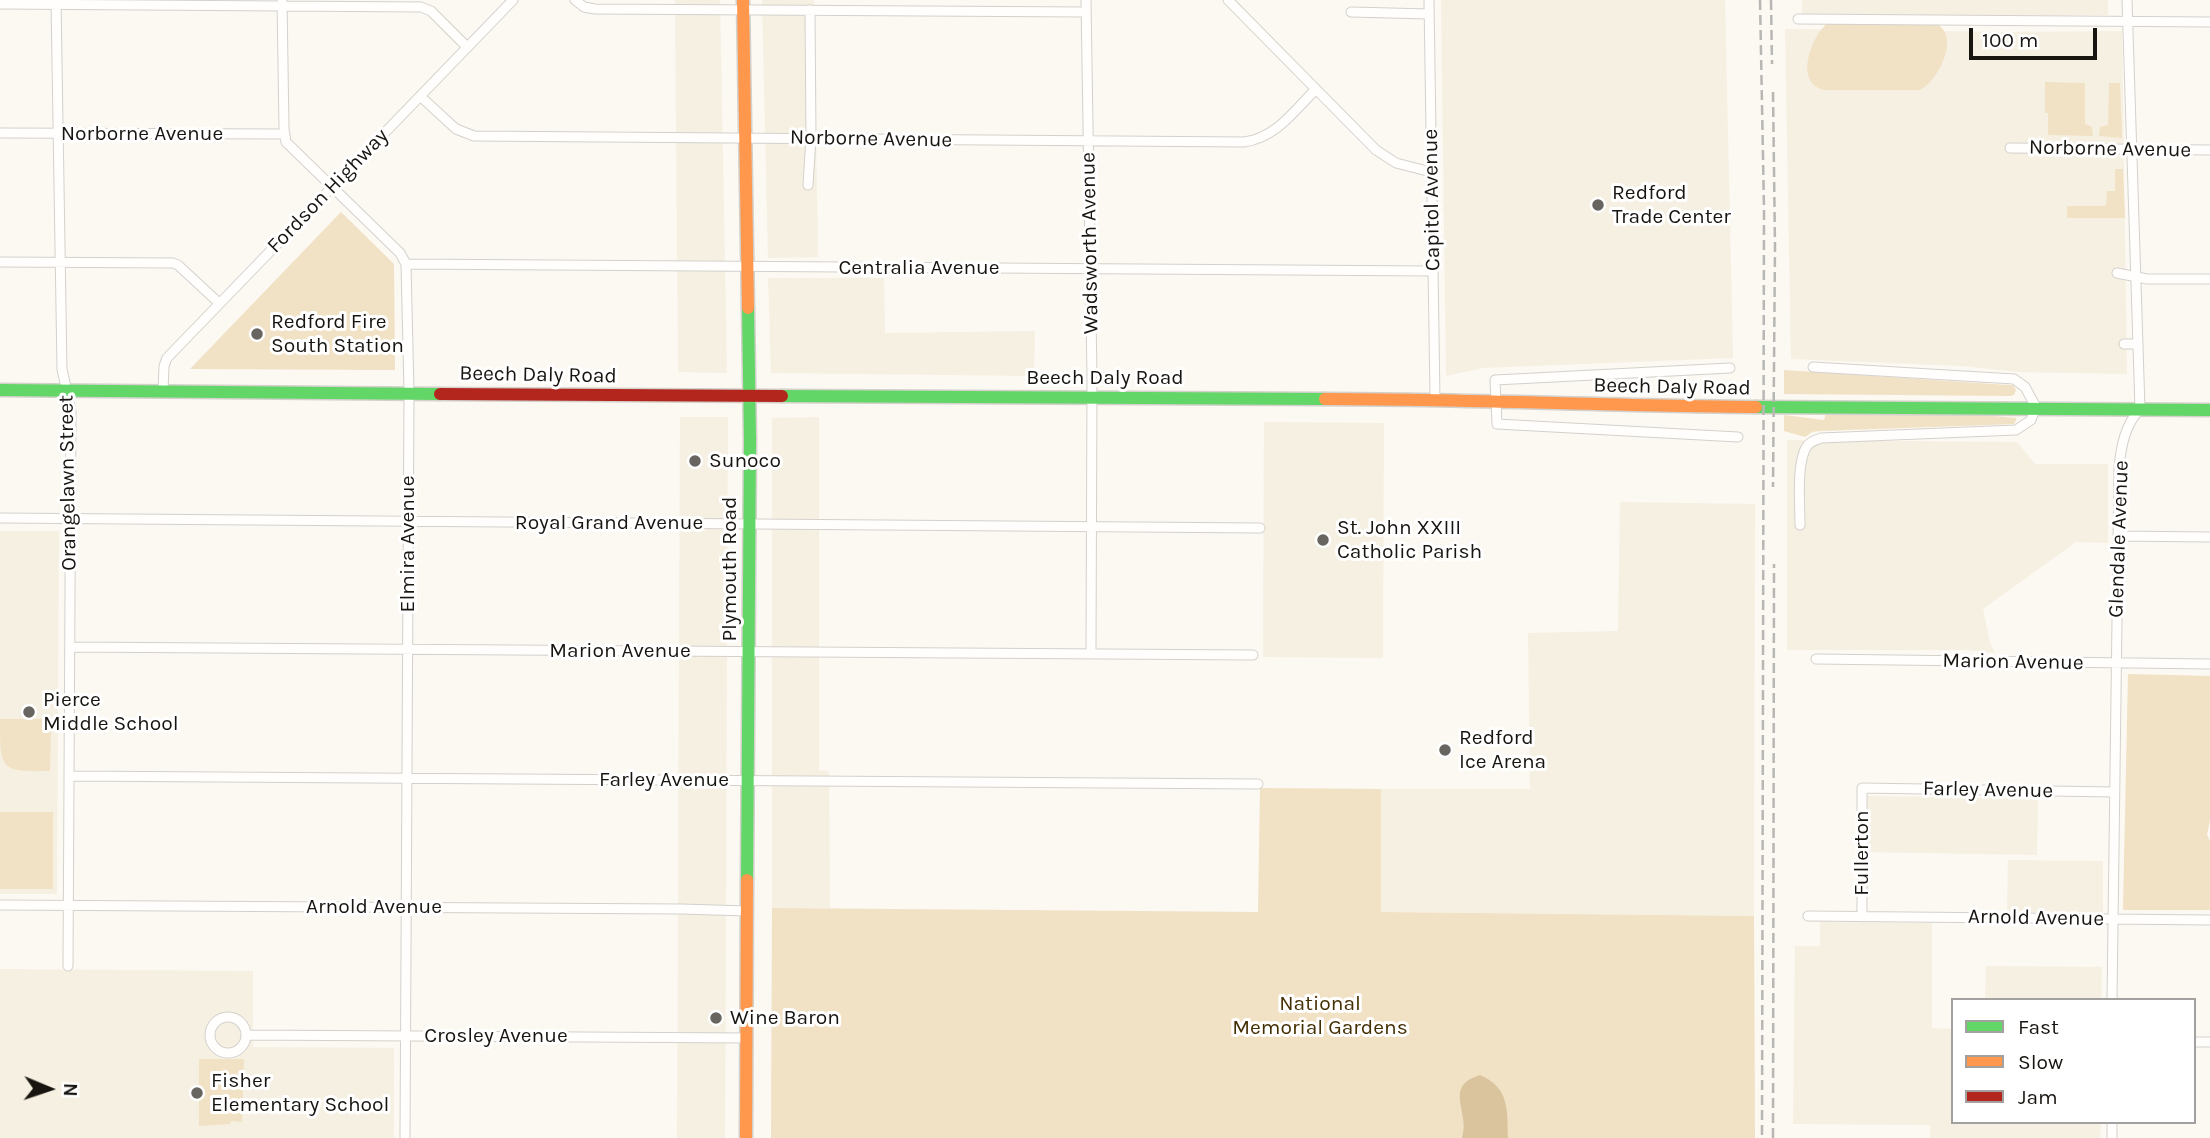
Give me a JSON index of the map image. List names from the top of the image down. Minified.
{"streets":{"main road":["Beech Daly Road","Plymouth Road"],"street":["Norborne Avenue","Fordson Highway","Capitol Avenue","Wadsworth Avenue","Centralia Avenue","Orangelawn Street","Royal Grand Avenue","Glendale Avenue","Elmira Avenue","Marion Avenue","Farley Avenue","Fullerton","Arnold Avenue","Crosley Avenue"]},"crossings":[["Norborne Avenue","Fordson Highway"],["Norborne Avenue","Wadsworth Avenue"],["Norborne Avenue","Orangelawn Street"],["Norborne Avenue","Glendale Avenue"],["Norborne Avenue","Plymouth Road"],["Fordson Highway","Beech Daly Road"],["Capitol Avenue","Centralia Avenue"],["Capitol Avenue","Beech Daly Road"],["Wadsworth Avenue","Centralia Avenue"],["Wadsworth Avenue","Beech Daly Road"],["Wadsworth Avenue","Royal Grand Avenue"],["Wadsworth Avenue","Marion Avenue"],["Centralia Avenue","Elmira Avenue"],["Centralia Avenue","Plymouth Road"],["Beech Daly Road","Orangelawn Street"],["Beech Daly Road","Glendale Avenue"],["Beech Daly Road","Elmira Avenue"],["Beech Daly Road","Plymouth Road"],["Orangelawn Street","Royal Grand Avenue"],["Orangelawn Street","Marion Avenue"],["Orangelawn Street","Farley Avenue"],["Orangelawn Street","Arnold Avenue"],["Royal Grand Avenue","Elmira Avenue"],["Royal Grand Avenue","Plymouth Road"],["Glendale Avenue","Marion Avenue"],["Glendale Avenue","Farley Avenue"],["Glendale Avenue","Arnold Avenue"],["Elmira Avenue","Marion Avenue"],["Elmira Avenue","Farley Avenue"],["Elmira Avenue","Arnold Avenue"],["Elmira Avenue","Crosley Avenue"],["Plymouth Road","Marion Avenue"],["Plymouth Road","Farley Avenue"],["Plymouth Road","Arnold Avenue"],["Plymouth Road","Crosley Avenue"],["Farley Avenue","Fullerton"],["Fullerton","Arnold Avenue"]],"parks":["National Memorial Gardens"],"places":["Redford Trade Center","Redford Fire South Station","Sunoco","St. John XXIII Catholic Parish","Pierce Middle School","Redford Ice Arena","Wine Baron","Fisher Elementary School"],"legend":["Fast","Slow","Jam"],"scale_bar":"100 m","north":"right"}
